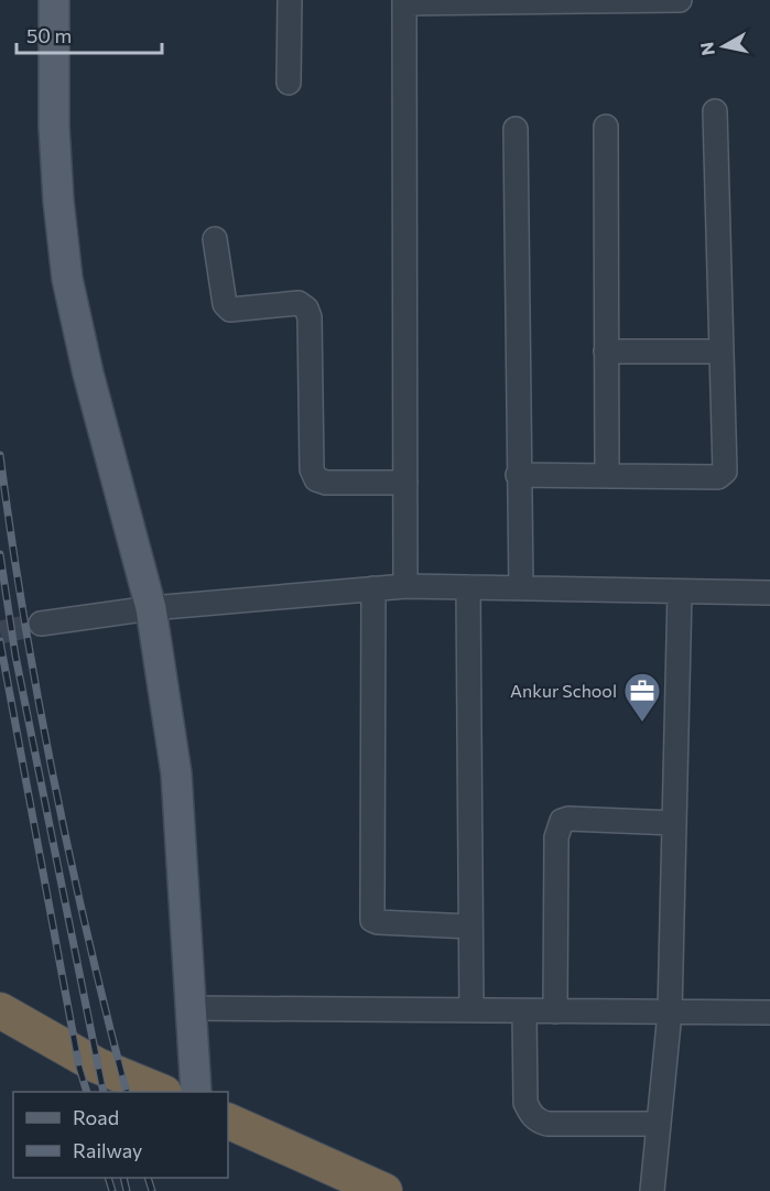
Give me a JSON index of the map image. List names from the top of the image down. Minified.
{"places":{"office":["Ankur School"]},"legend":["Road","Railway"],"scale_bar":"50 m","north":"left"}
